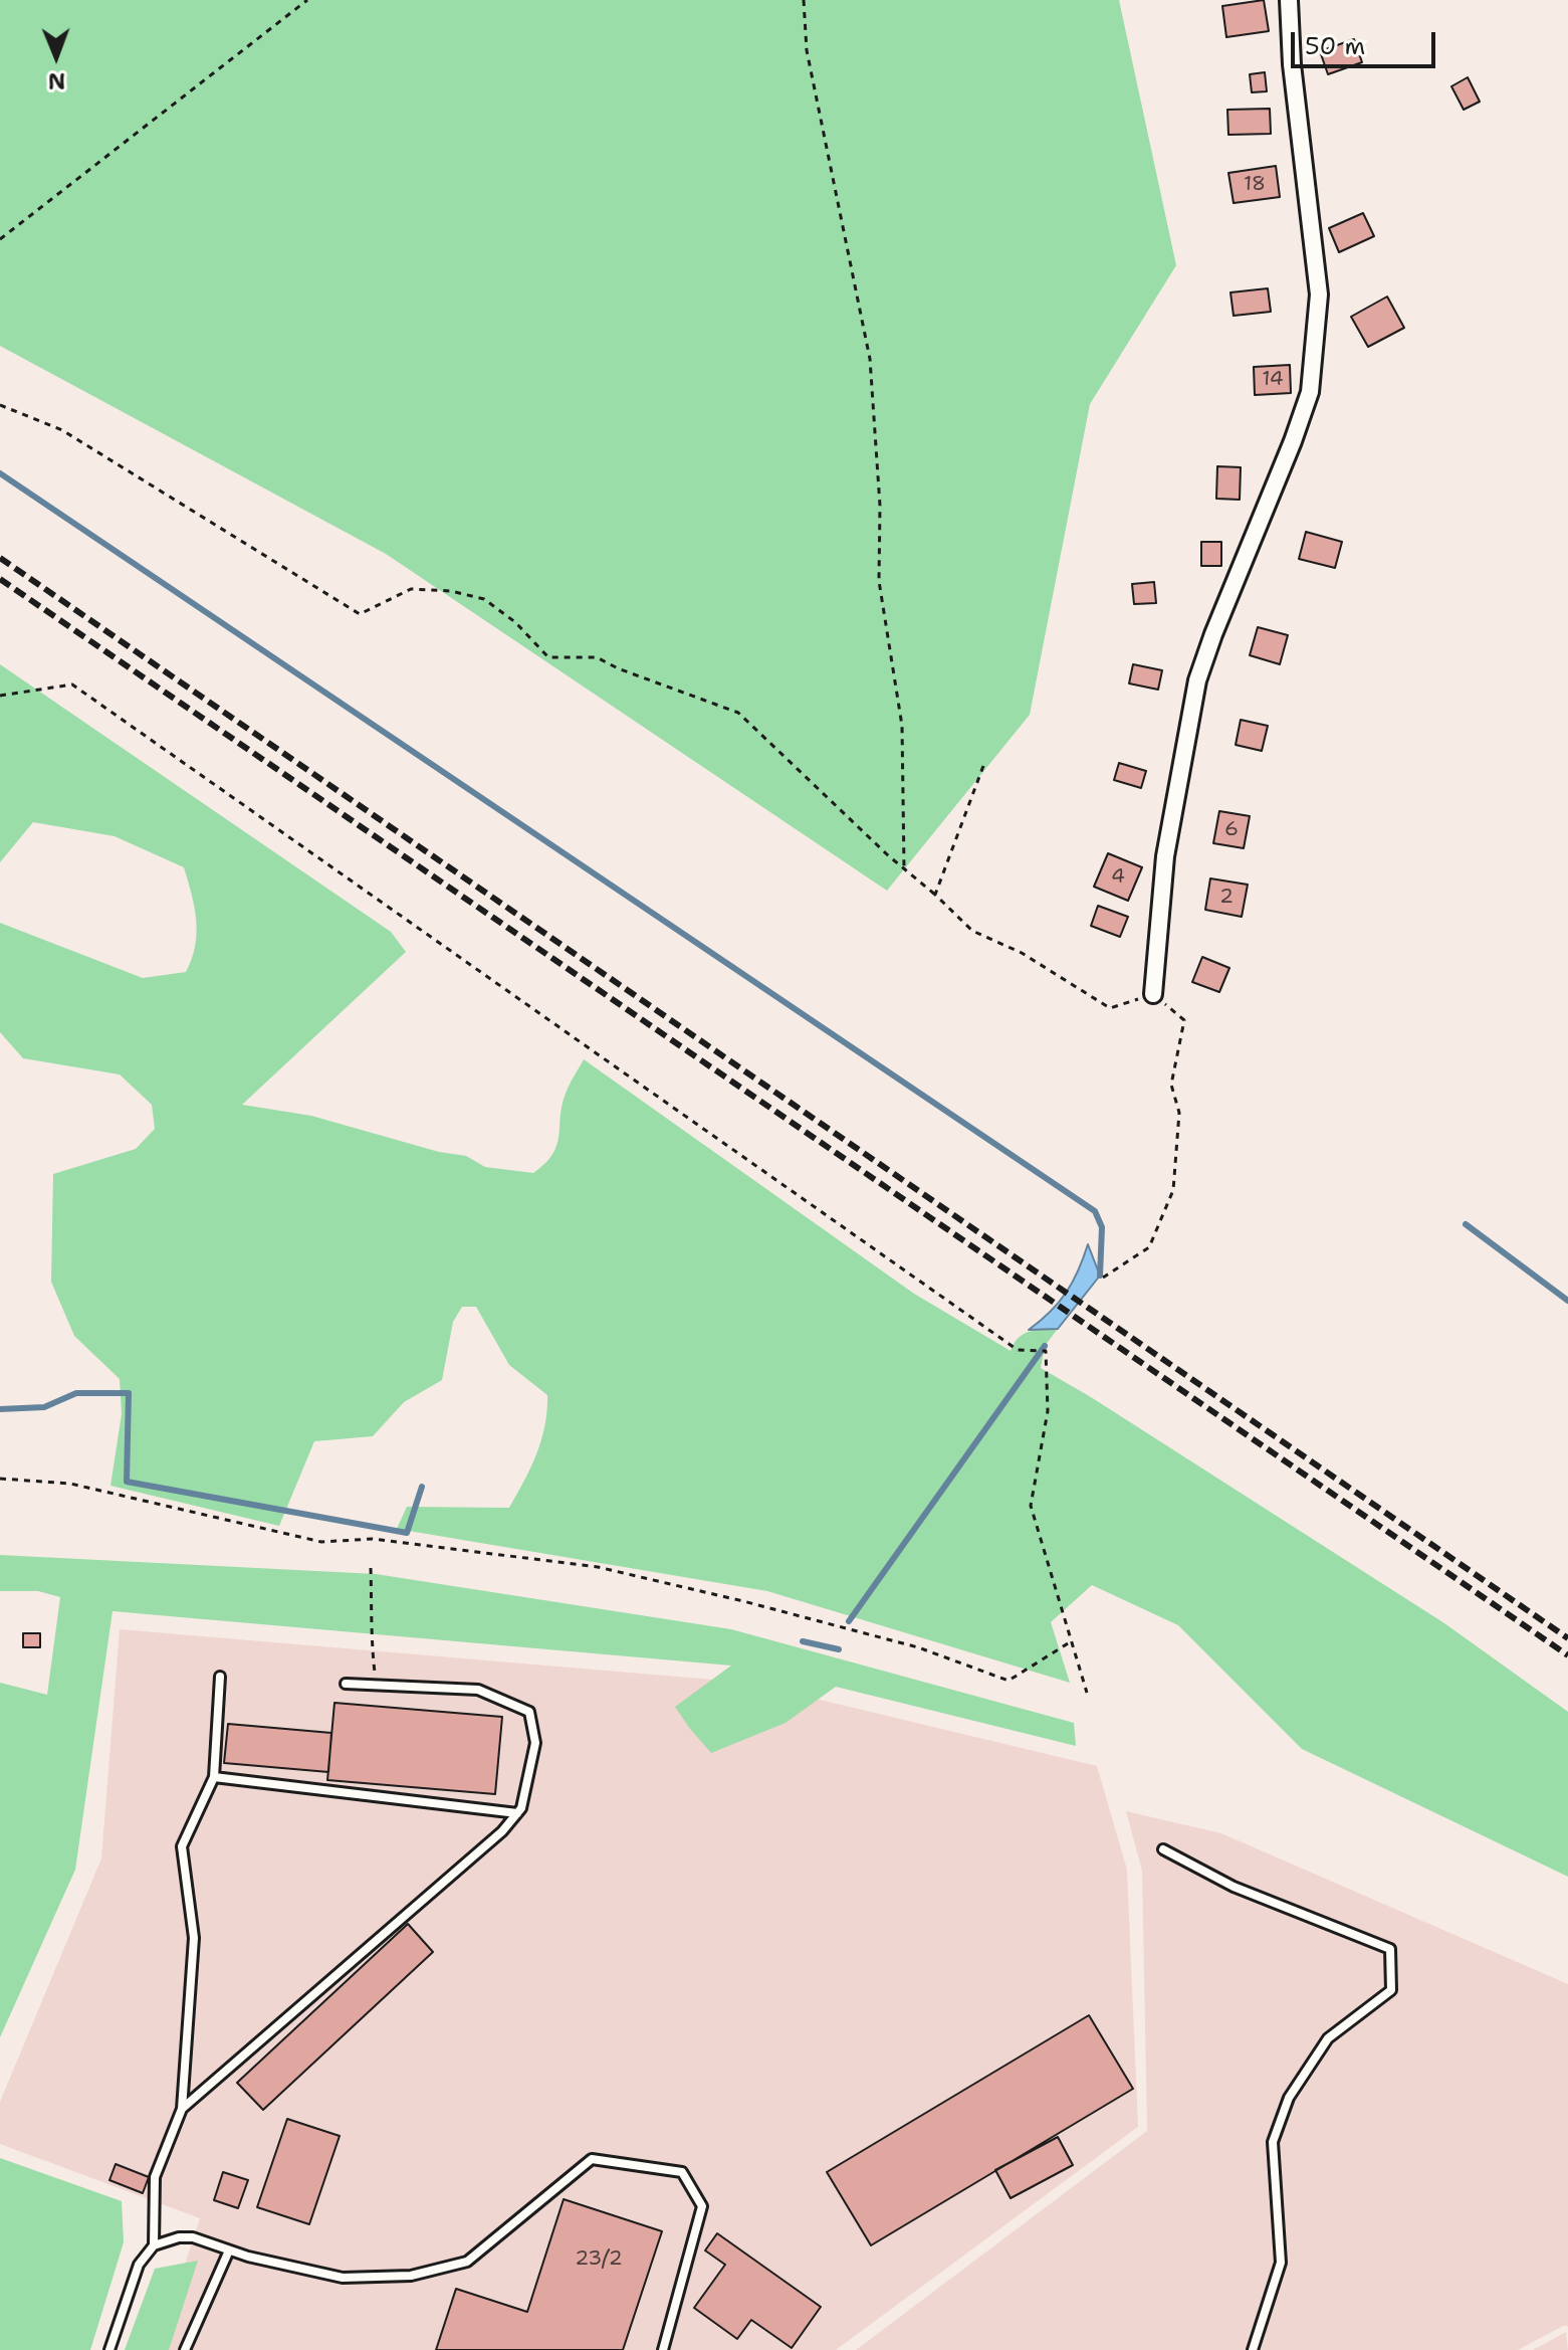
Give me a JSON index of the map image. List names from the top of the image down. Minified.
{"house_numbers":["18","14","6","4","2","23/2"],"scale_bar":"50 m","north":"bottom"}
